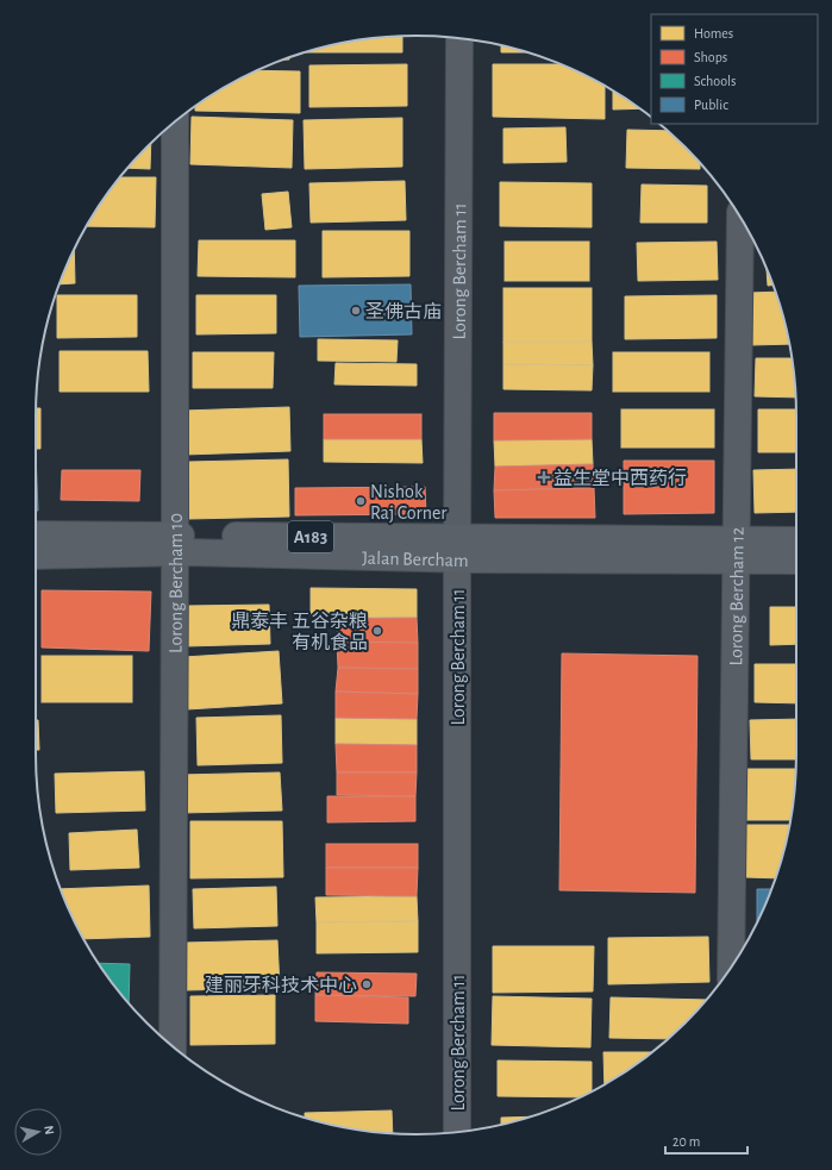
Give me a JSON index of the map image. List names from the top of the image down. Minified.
{"streets":{"main road":["A183","Jalan Bercham"],"street":["Lorong Bercham 11","Lorong Bercham 10","Lorong Bercham 12"]},"crossings":[["Lorong Bercham 11","Jalan Bercham"],["Jalan Bercham","Lorong Bercham 10"],["Jalan Bercham","Lorong Bercham 12"]],"places":{"other":["圣佛古庙","Nishok Raj Corner","鼎泰丰 五谷杂粮 有机食品","建丽牙科技术中心"],"health":["益生堂中西药行"]},"legend":["Homes","Shops","Schools","Public"],"scale_bar":"20 m","north":"right"}
